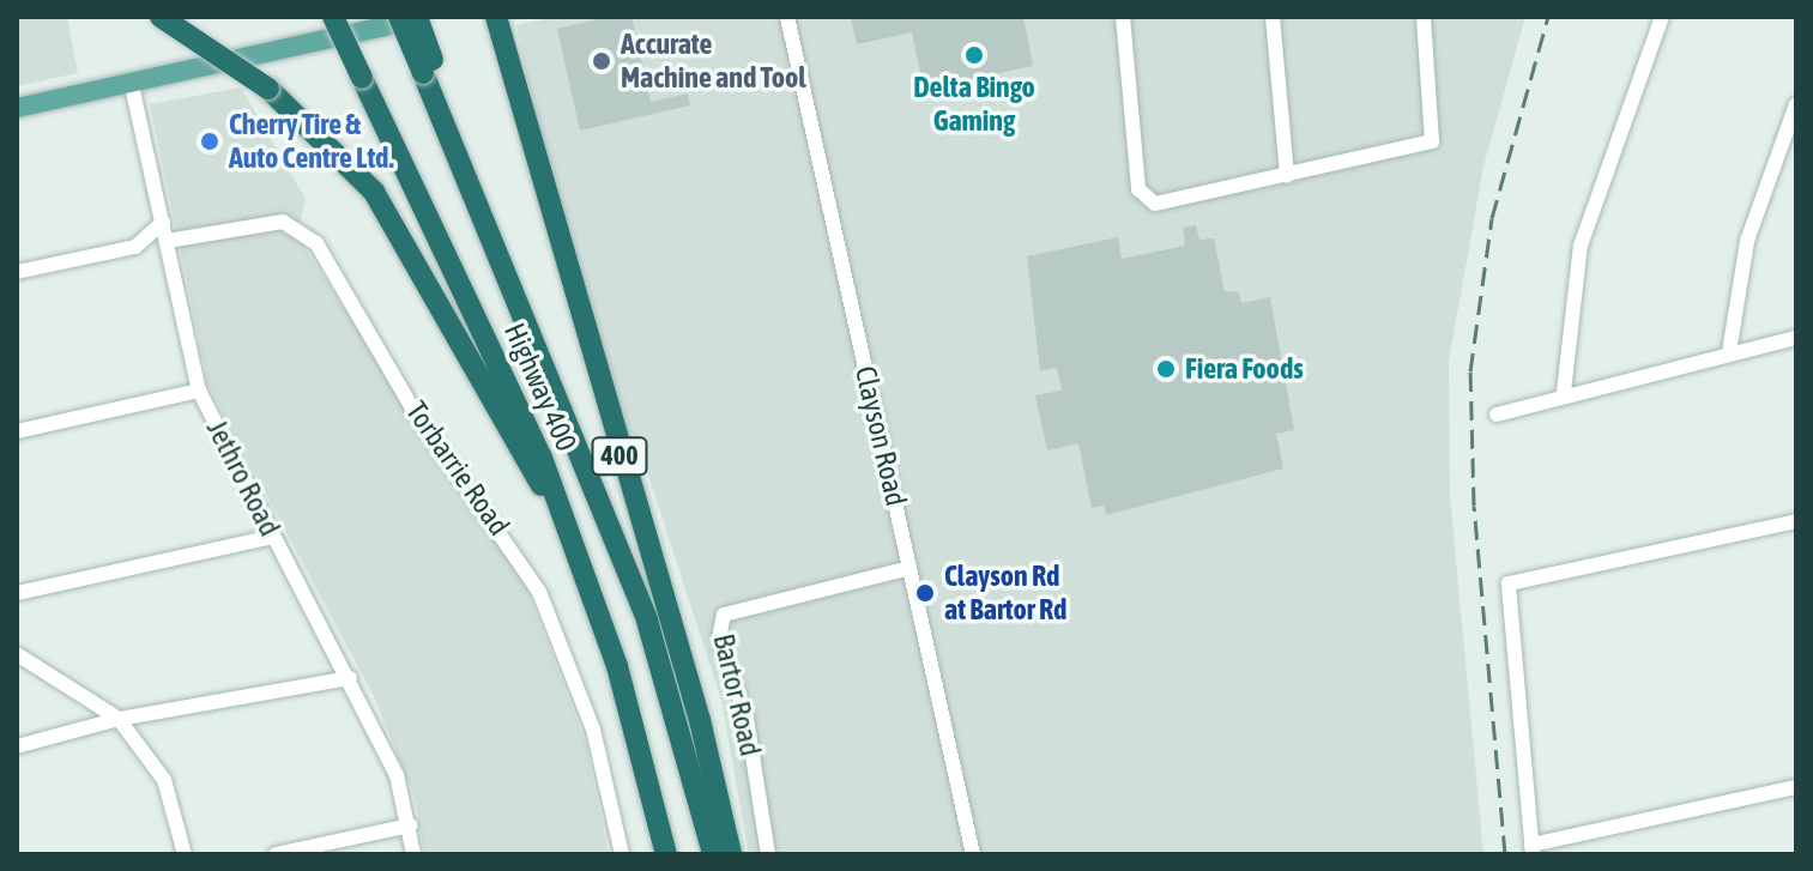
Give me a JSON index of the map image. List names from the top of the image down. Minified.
{"streets":{"highway":["Highway 400","400"],"street":["Clayson Road","Torbarrie Road","Jethro Road","Bartor Road"]},"crossings":[["Clayson Road","Bartor Road"],["Torbarrie Road","Jethro Road"]],"places":["Delta Bingo Gaming","Accurate Machine and Tool","Cherry Tire & Auto Centre Ltd.","Fiera Foods","Clayson Rd at Bartor Rd"]}
